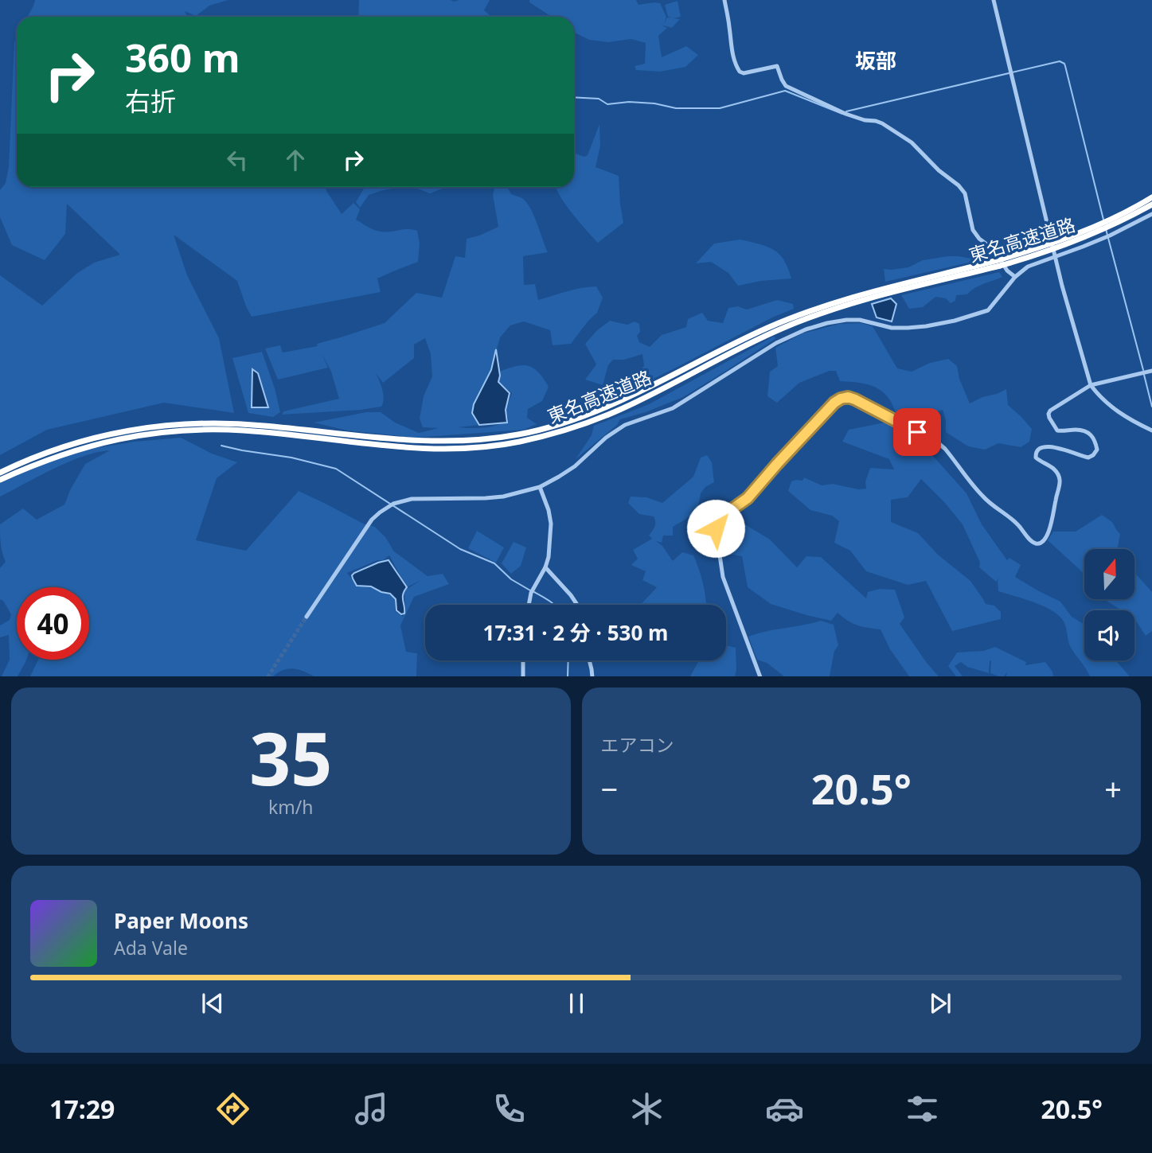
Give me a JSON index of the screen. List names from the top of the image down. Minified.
{"streets":{"highway":["東名高速道路"]},"districts":["坂部"],"north":"top","page":{"turn":["360 m","右折"],"limit":"40","trip":"17:31 · 2 分 · 530 m","tile":[["35","km/h"],"エアコン"],"heat":["−","20.5°","+"],"song":["Paper Moons","Ada Vale"],"tabs":["17:29","20.5°"]}}
